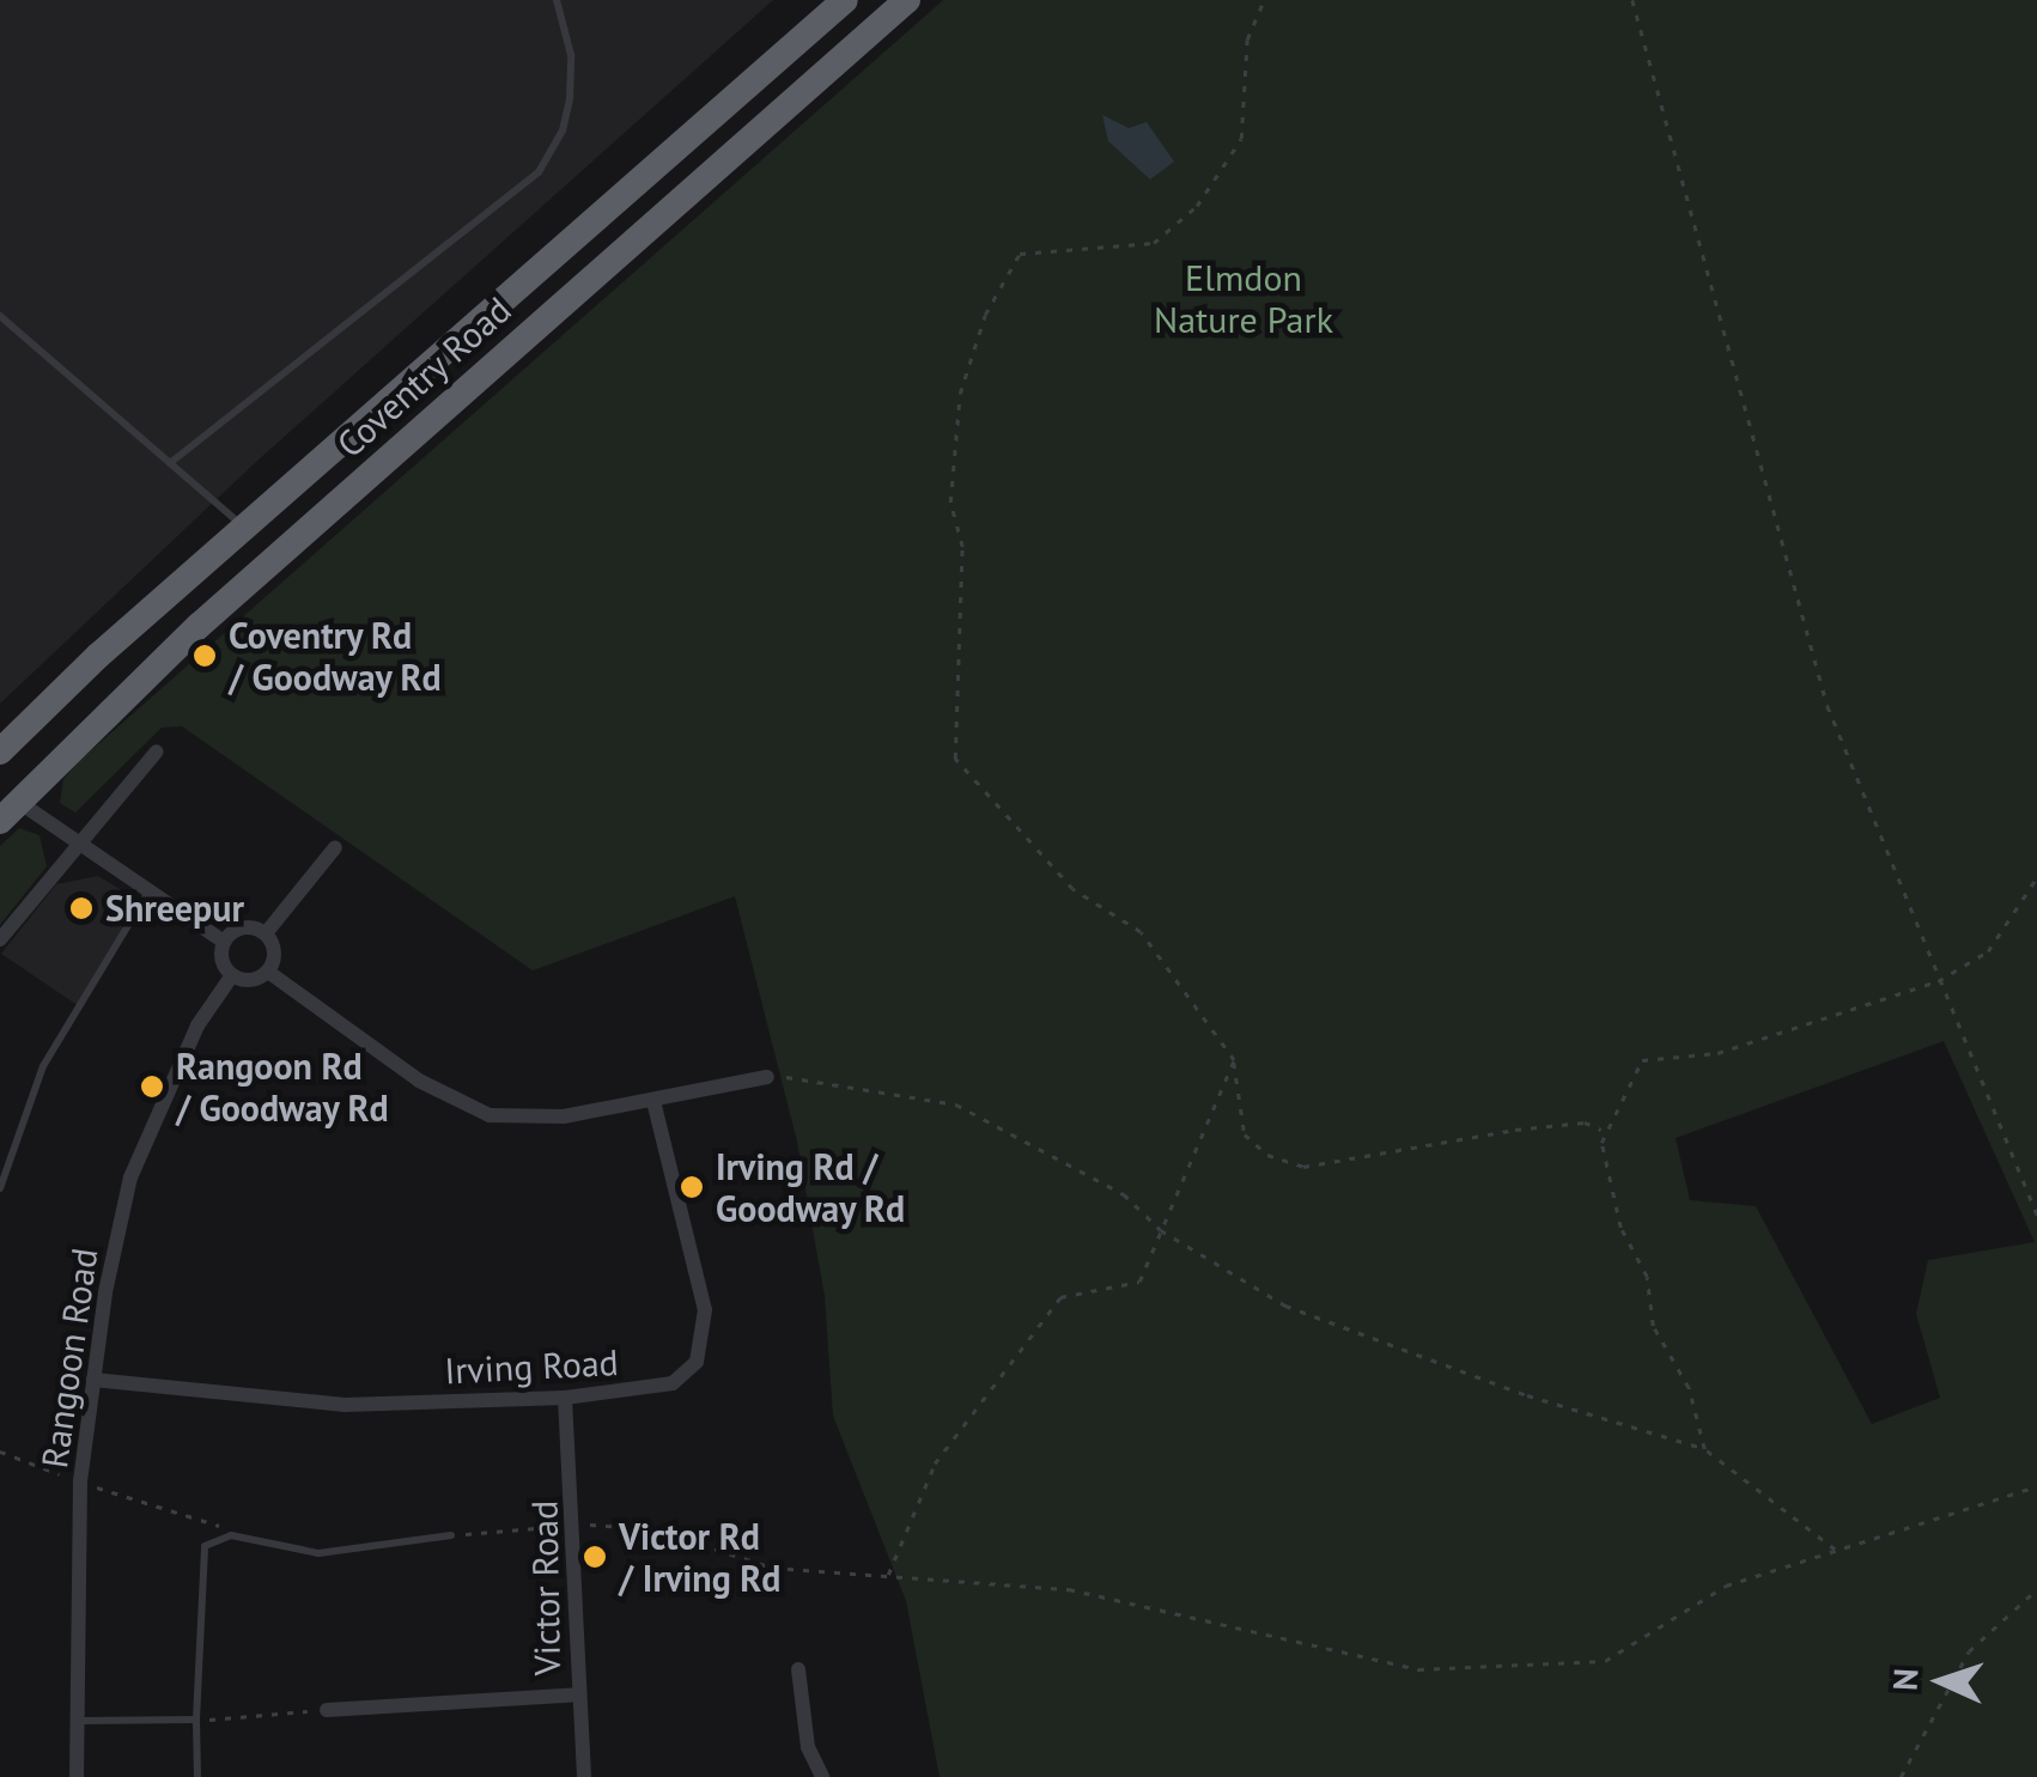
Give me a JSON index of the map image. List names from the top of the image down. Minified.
{"streets":{"highway":["Coventry Road"],"street":["Rangoon Road","Irving Road","Victor Road"]},"crossings":[["Rangoon Road","Irving Road"],["Irving Road","Victor Road"]],"parks":["Elmdon Nature Park"],"places":["Coventry Rd / Goodway Rd","Shreepur","Rangoon Rd / Goodway Rd","Irving Rd / Goodway Rd","Victor Rd / Irving Rd"],"north":"left"}
